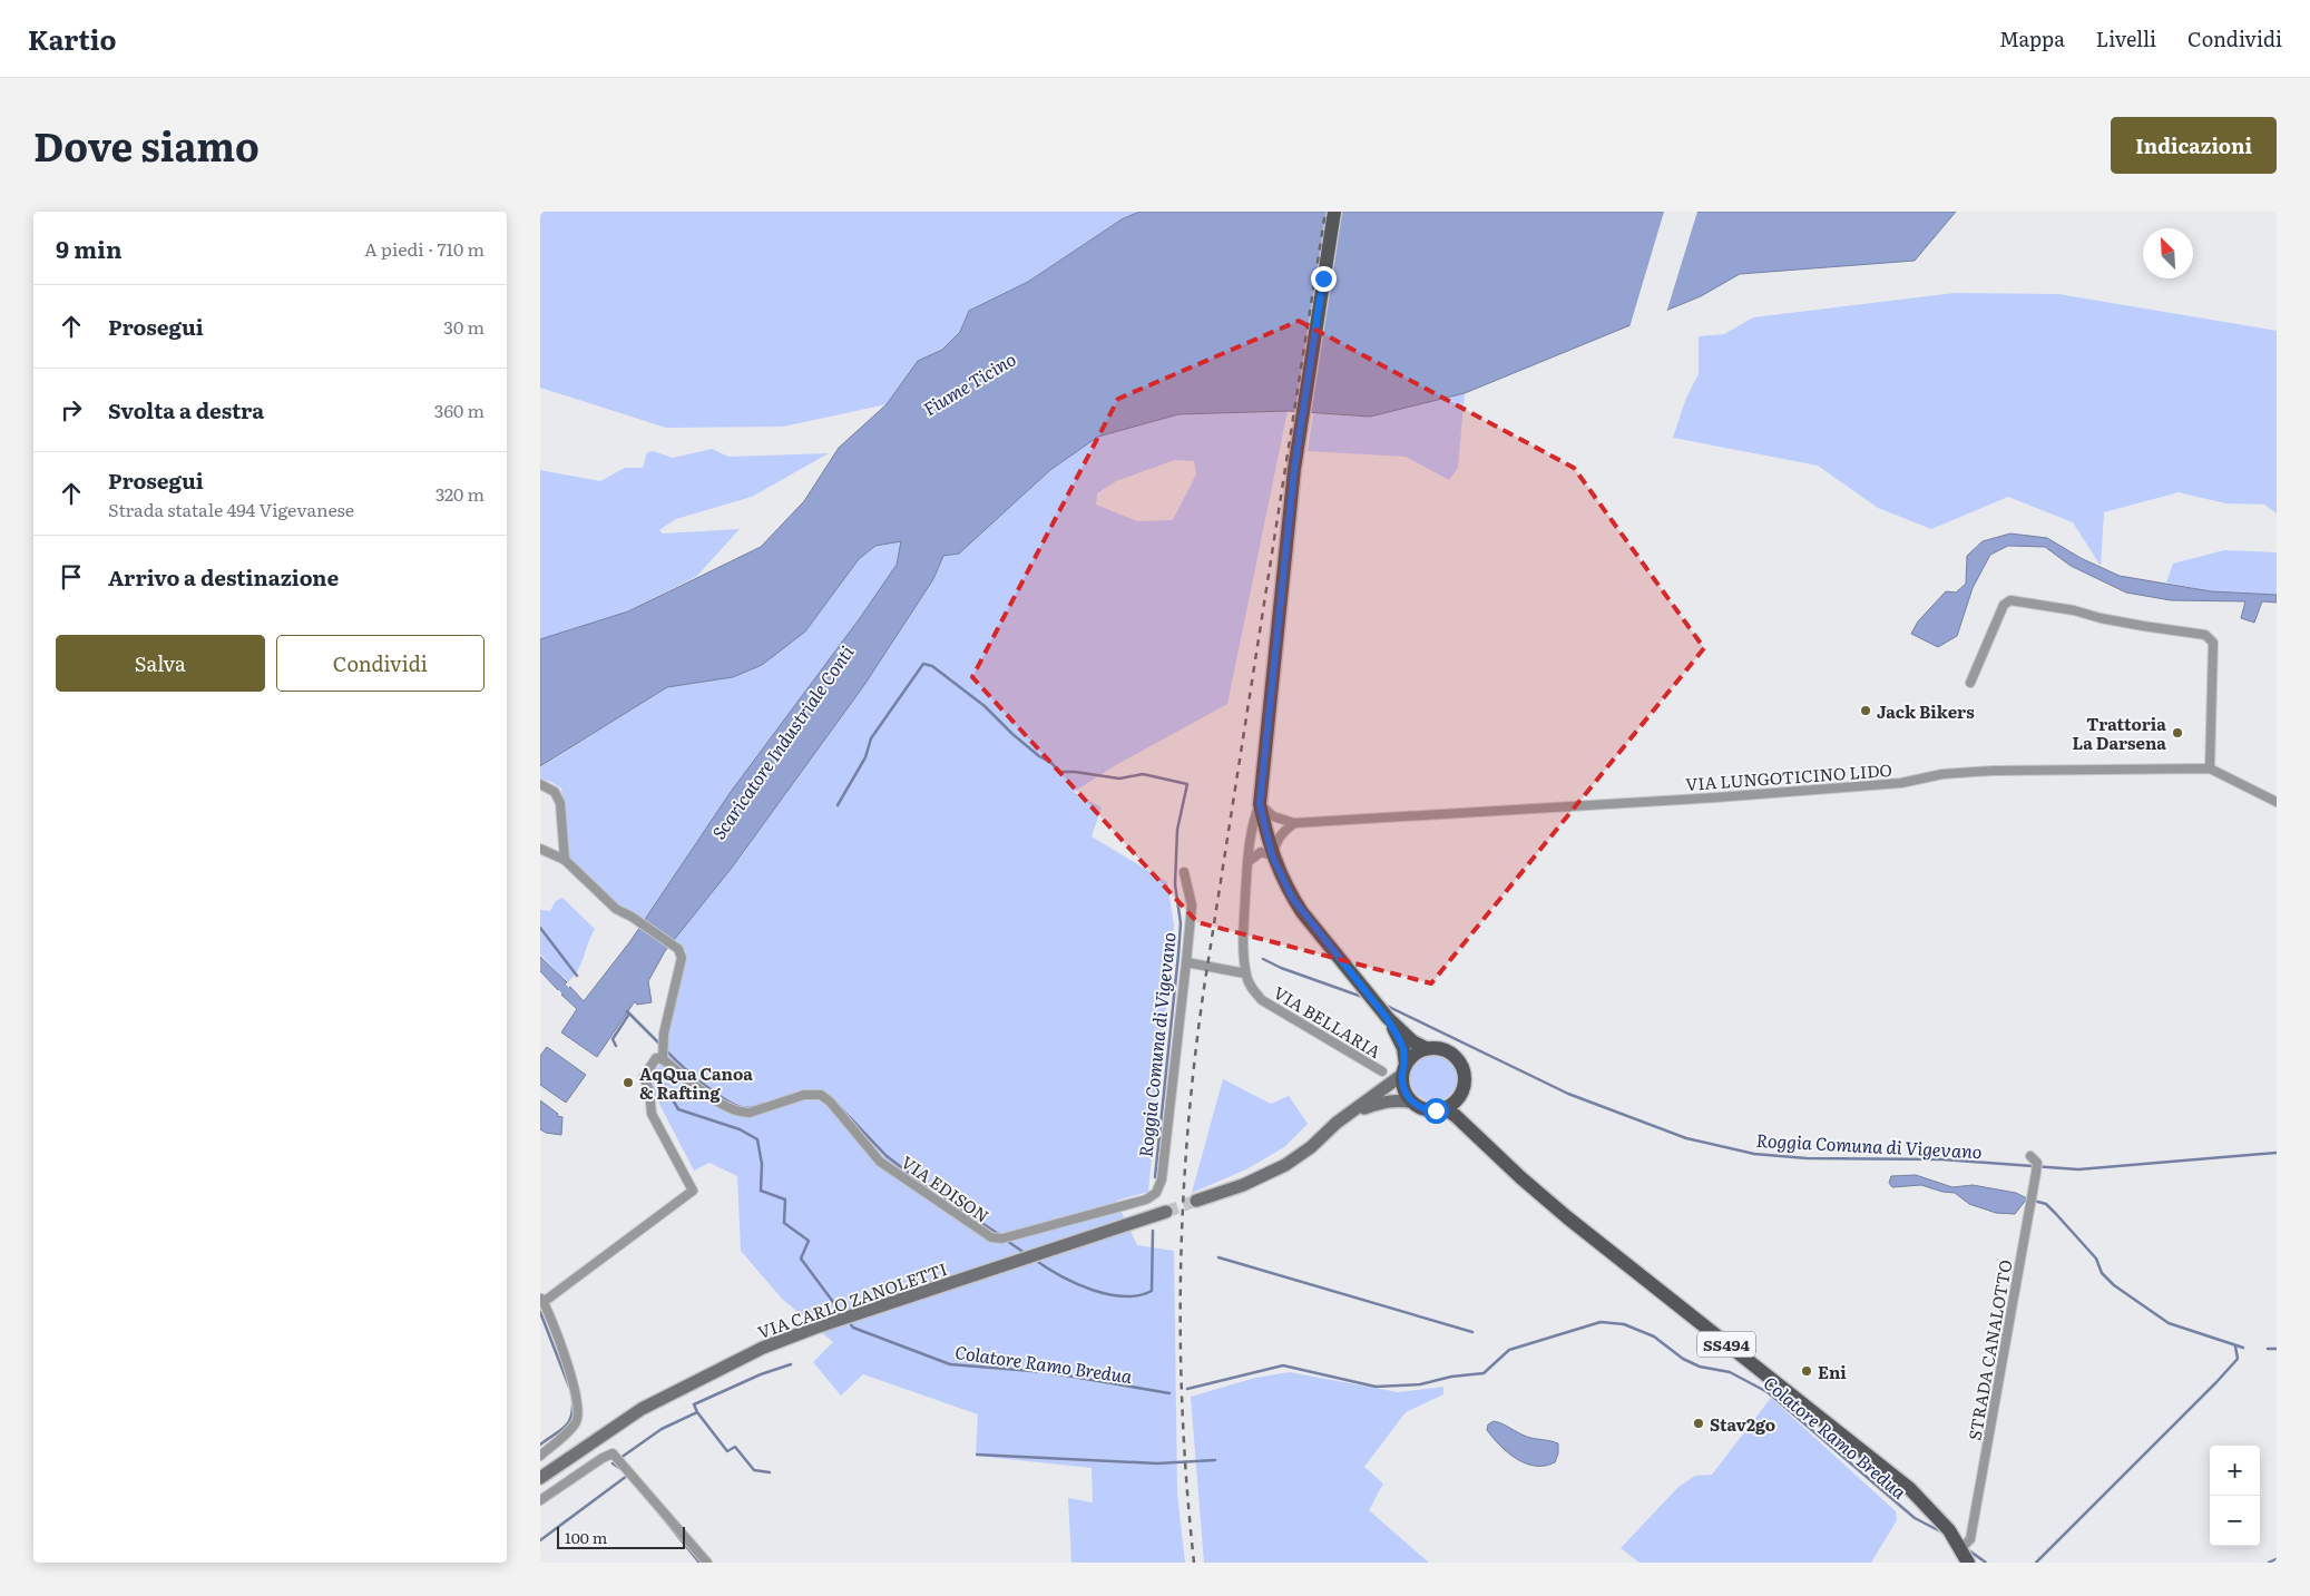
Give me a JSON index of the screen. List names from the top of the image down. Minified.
{"streets":{"main road":["VIA CARLO ZANOLETTI","SS494"],"street":["VIA LUNGOTICINO LIDO","VIA BELLARIA","VIA EDISON","STRADA CANALOTTO"]},"crossings":[["VIA BELLARIA","SS494"],["SS494","STRADA CANALOTTO"]],"water":["Fiume Ticino","Scaricatore Industriale Conti","Roggia Comuna di Vigevano","Colatore Ramo Bredua"],"places":["Jack Bikers","Trattoria La Darsena","AqQua Canoa & Rafting","Eni","Stav2go"],"scale_bar":"100 m","north":"top left","page":{"header":"Kartio","nav":["Mappa","Livelli","Condividi"],"title":"Dove siamo","buttons":["Indicazioni",["Salva","Condividi"]],"heading":["9 min","A piedi · 710 m"],"list":[["Prosegui","30 m"],["Svolta a destra","360 m"],["Prosegui","Strada statale 494 Vigevanese","320 m"],"Arrivo a destinazione"],"map_buttons":["+","−"],"scale":"100 m"}}
